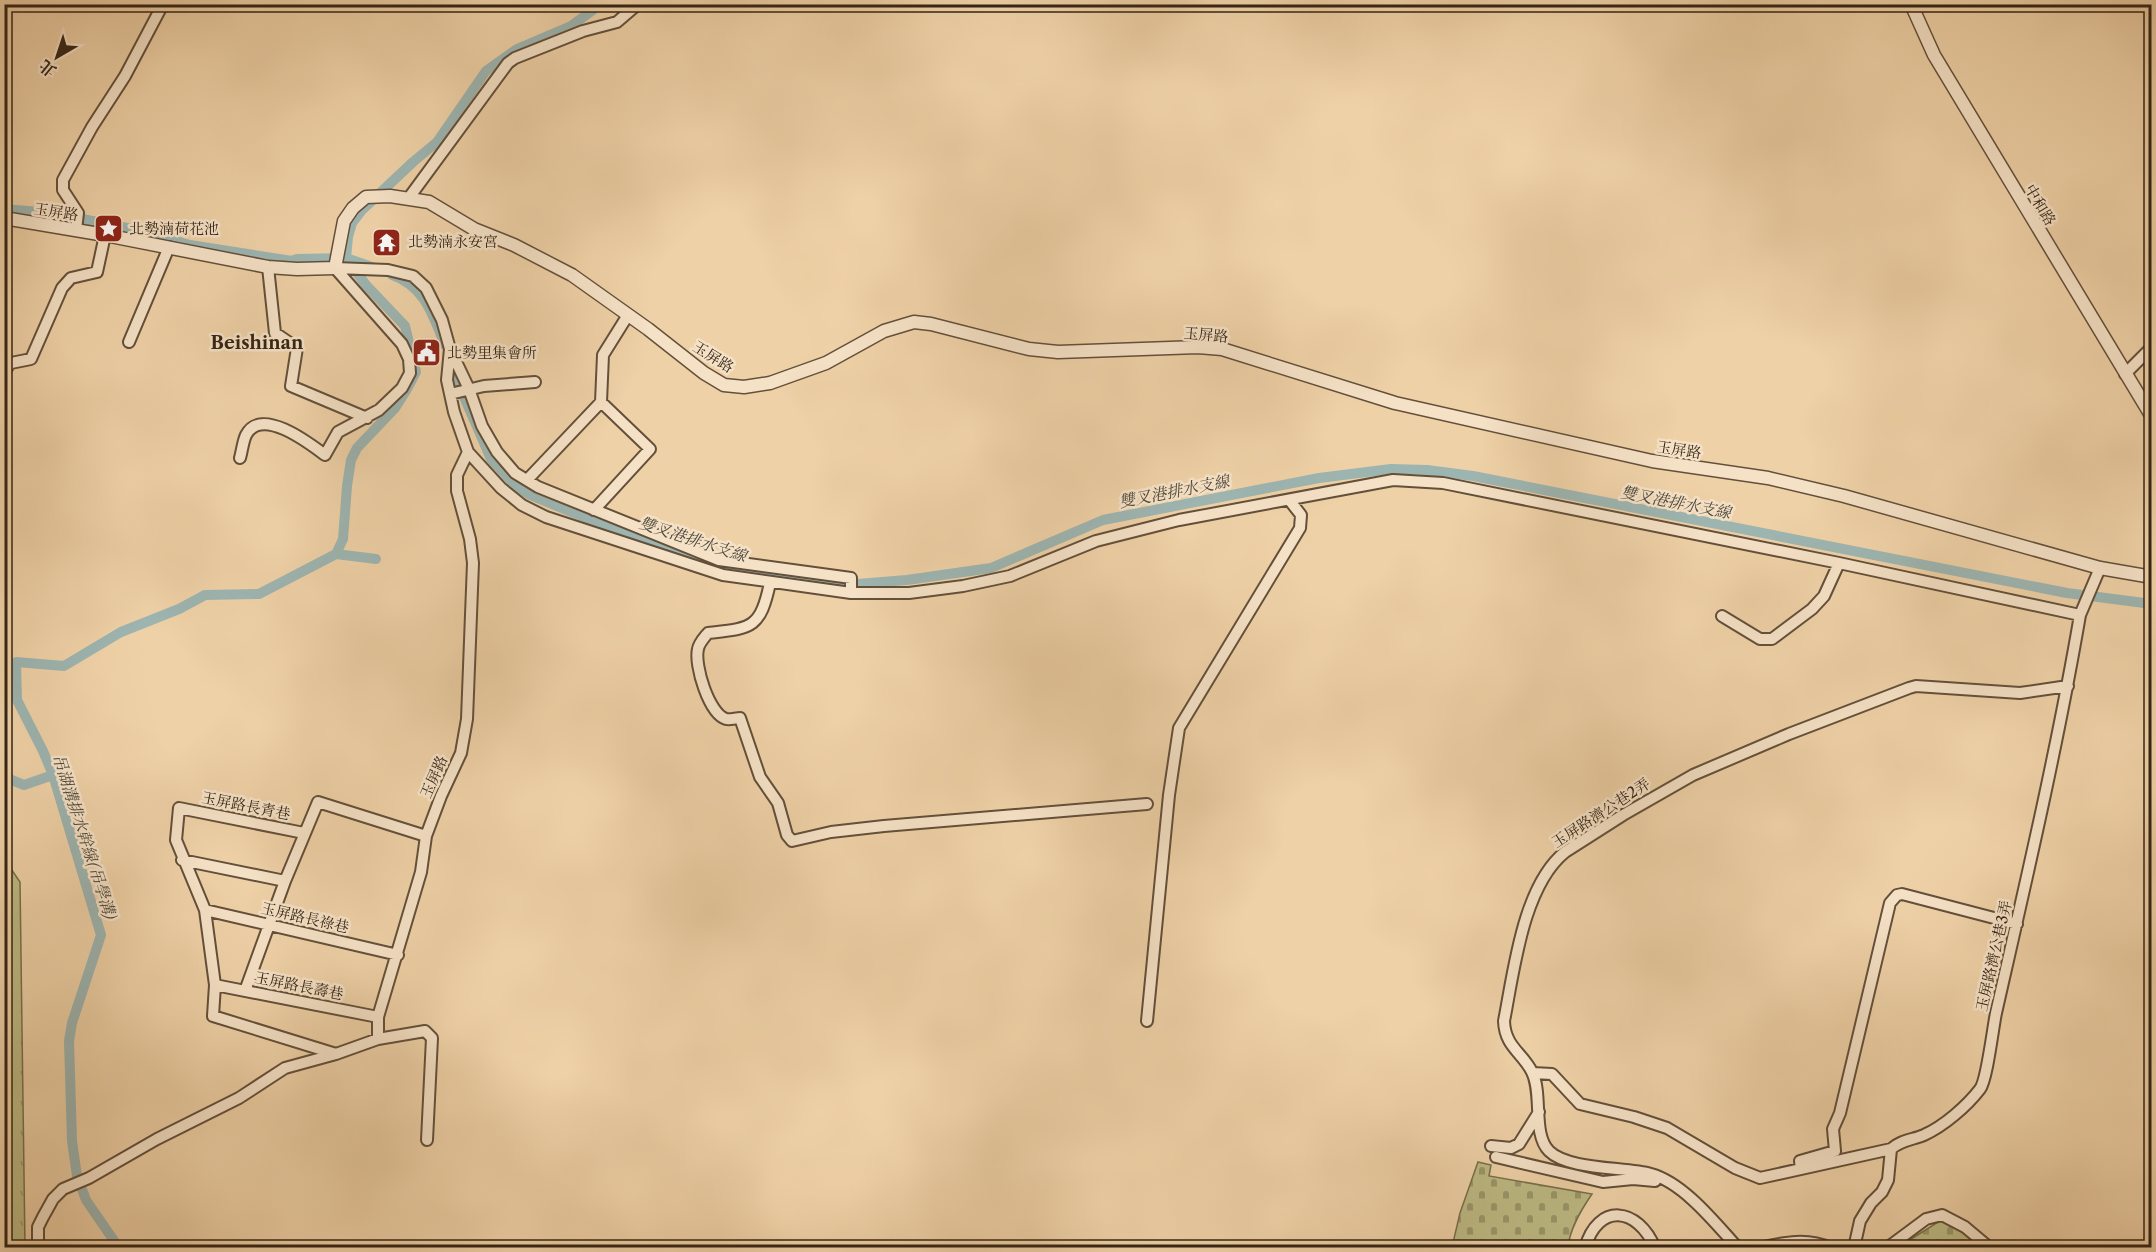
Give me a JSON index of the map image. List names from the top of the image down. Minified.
{"streets":{"street":["中和路","玉屏路","玉屏路長青巷","玉屏路濟公巷2弄","玉屏路長祿巷","玉屏路濟公巷3弄","玉屏路長壽巷"]},"crossings":[["玉屏路","玉屏路長青巷"],["玉屏路","玉屏路長祿巷"],["玉屏路","玉屏路濟公巷3弄"],["玉屏路","玉屏路長壽巷"],["玉屏路濟公巷2弄","玉屏路濟公巷3弄"]],"districts":["Beishinan"],"water":["雙叉港排水支線","吊湖溝排水幹線(吊學溝)"],"places":{"place":["北勢湳荷花池"],"temple":["北勢湳永安宮"],"public building":["北勢里集會所"]},"north":"bottom left"}
